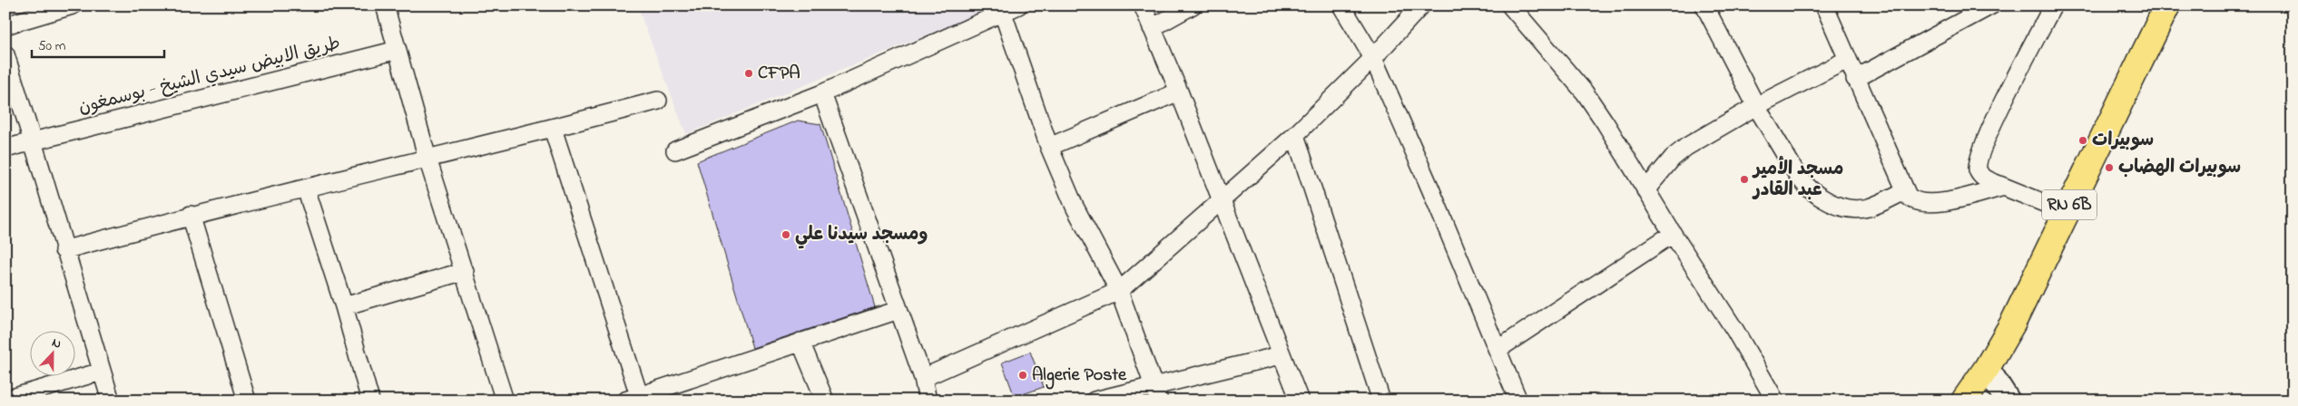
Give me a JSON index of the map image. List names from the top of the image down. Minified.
{"streets":{"main road":["RN 6B"],"street":["طريق الابيض سيدي الشيخ - بوسمغون"]},"places":["CFPA","سوبيرات","سوبيرات الهضاب","مسجد الأمير عبد القادر","ومسجد سيدنا علي","Algerie Poste"],"scale_bar":"50 m","north":"top"}
